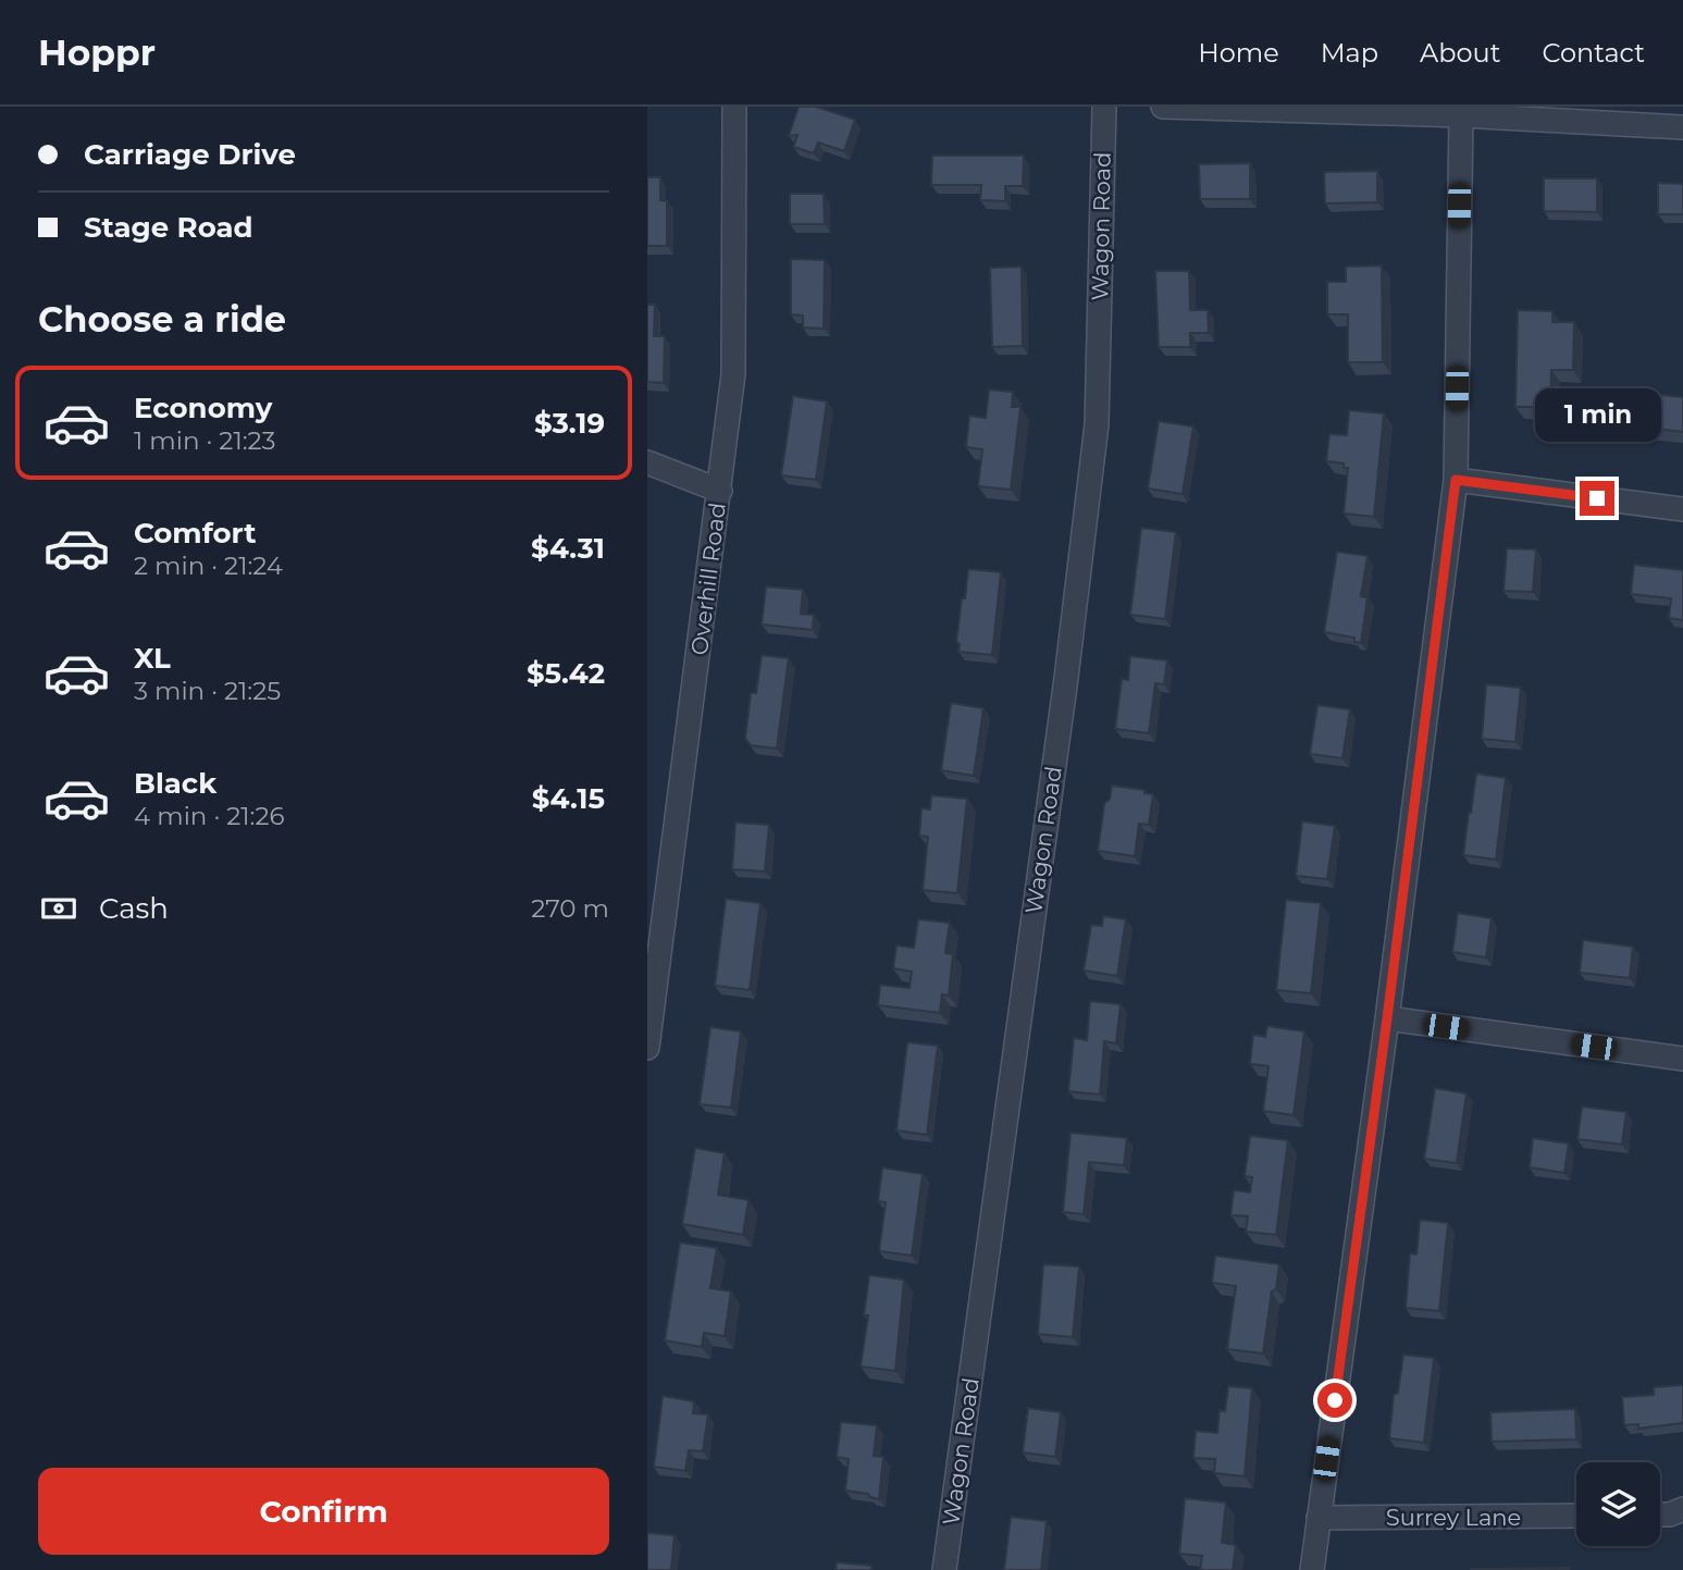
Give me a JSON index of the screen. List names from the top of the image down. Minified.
{"streets":{"street":["Wagon Road","Overhill Road","Surrey Lane"]},"page":{"header":"Hoppr","nav":["Home","Map","About","Contact"],"banner":["Carriage Drive","Stage Road"],"heading":"Choose a ride","list":[{"name":"Economy","note":"1 min · 21:23","value":"$3.19"},{"name":"Comfort","note":"2 min · 21:24","value":"$4.31"},{"name":"XL","note":"3 min · 21:25","value":"$5.42"},{"name":"Black","note":"4 min · 21:26","value":"$4.15"}],"bubble":"1 min","pay":["Cash","270 m"],"buttons":"Confirm"}}
